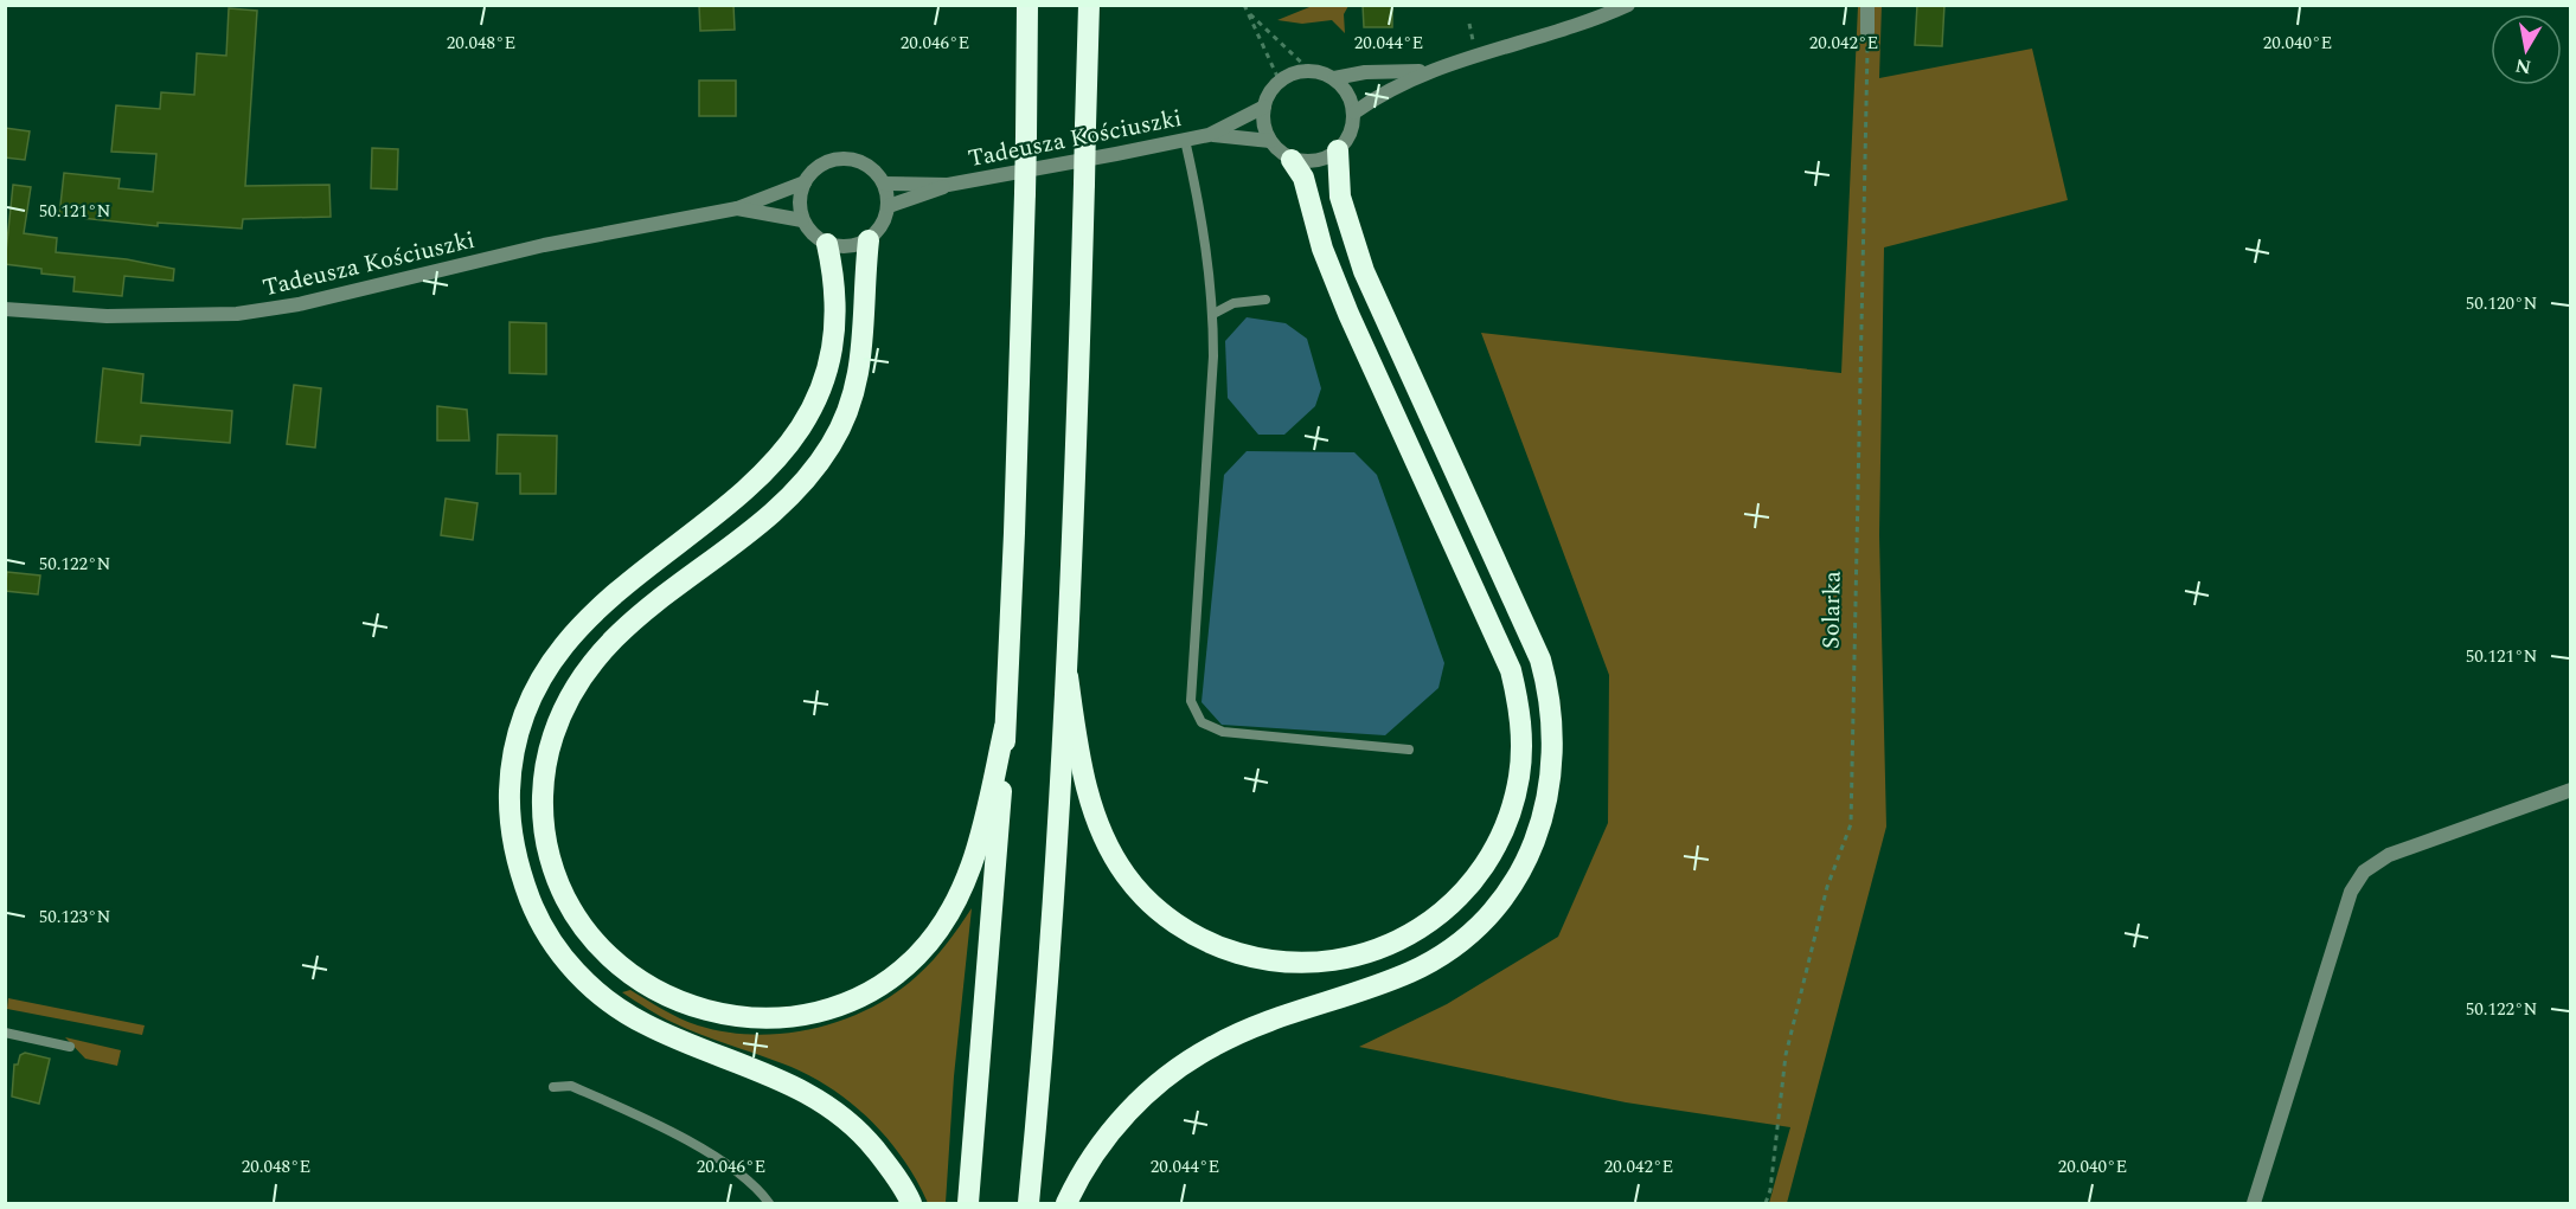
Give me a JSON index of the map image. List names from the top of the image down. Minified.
{"streets":{"street":["Tadeusza Kościuszki"],"path":["Solarka"]},"north":"bottom","coordinates":["20.048°E","20.046°E","20.044°E","20.042°E","20.040°E","50.121°N","50.120°N","50.122°N","50.123°N"]}
